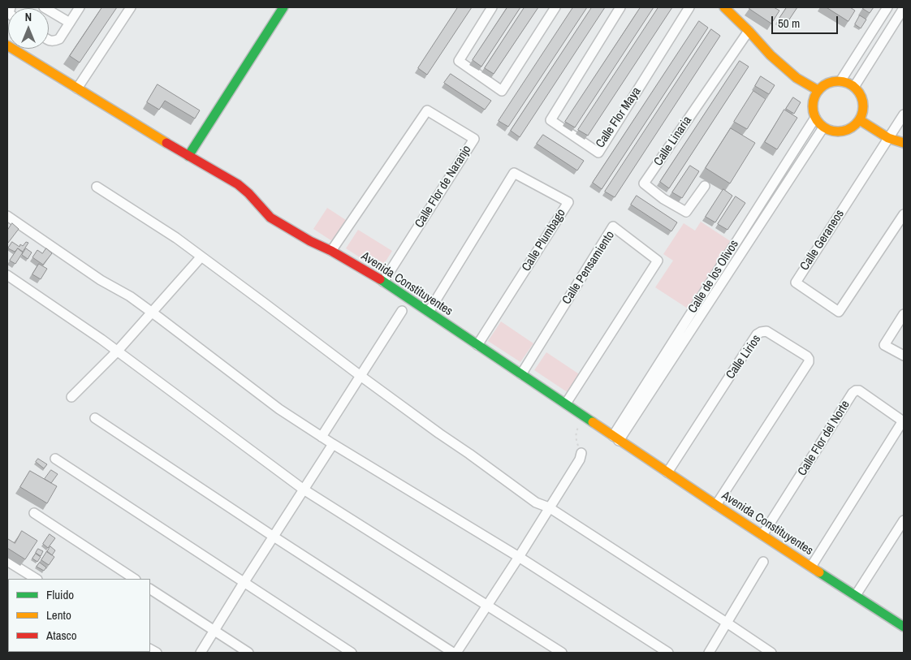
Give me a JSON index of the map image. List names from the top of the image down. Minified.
{"streets":{"main road":["Avenida Constituyentes"],"street":["Calle Flor Maya","Calle Linaria","Calle Flor de Naranjo","Calle Plumbago","Calle Geraneos","Calle Pensamiento","Calle de los Olivos","Calle Lirios","Calle Flor del Norte"]},"crossings":[["Calle Flor de Naranjo","Avenida Constituyentes"],["Calle Plumbago","Avenida Constituyentes"],["Calle Pensamiento","Avenida Constituyentes"],["Calle de los Olivos","Avenida Constituyentes"],["Avenida Constituyentes","Calle Lirios"],["Avenida Constituyentes","Calle Flor del Norte"]],"legend":["Fluido","Lento","Atasco"],"scale_bar":"50 m","north":"top"}
